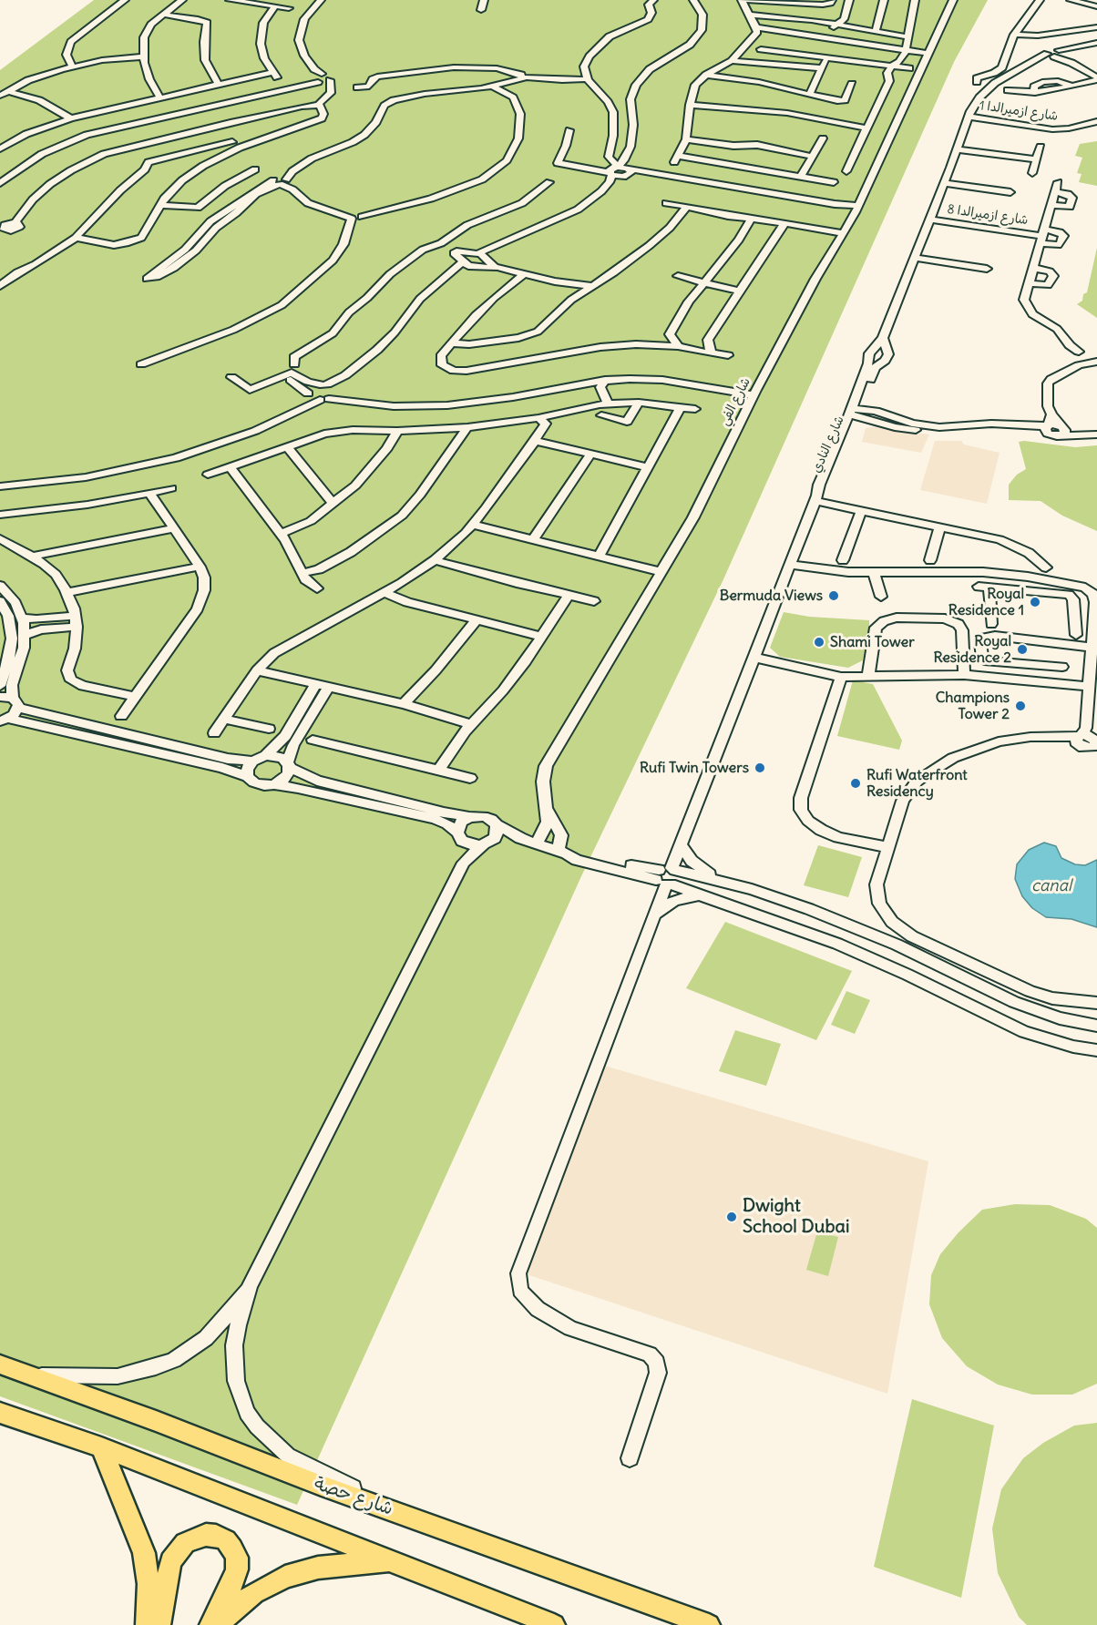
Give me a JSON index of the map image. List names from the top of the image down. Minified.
{"streets":{"main road":["شارع حصة"],"street":["شارع ازميرالدا 1","شارع ازميرالدا 8","شارع الفي","شارع النادي"]},"crossings":[["شارع ازميرالدا 1","شارع النادي"],["شارع ازميرالدا 8","شارع النادي"]],"water":["canal"],"places":["Bermuda Views","Royal Residence 1","Shami Tower","Royal Residence 2","Champions Tower 2","Rufi Twin Towers","Rufi Waterfront Residency","Dwight School Dubai"]}
